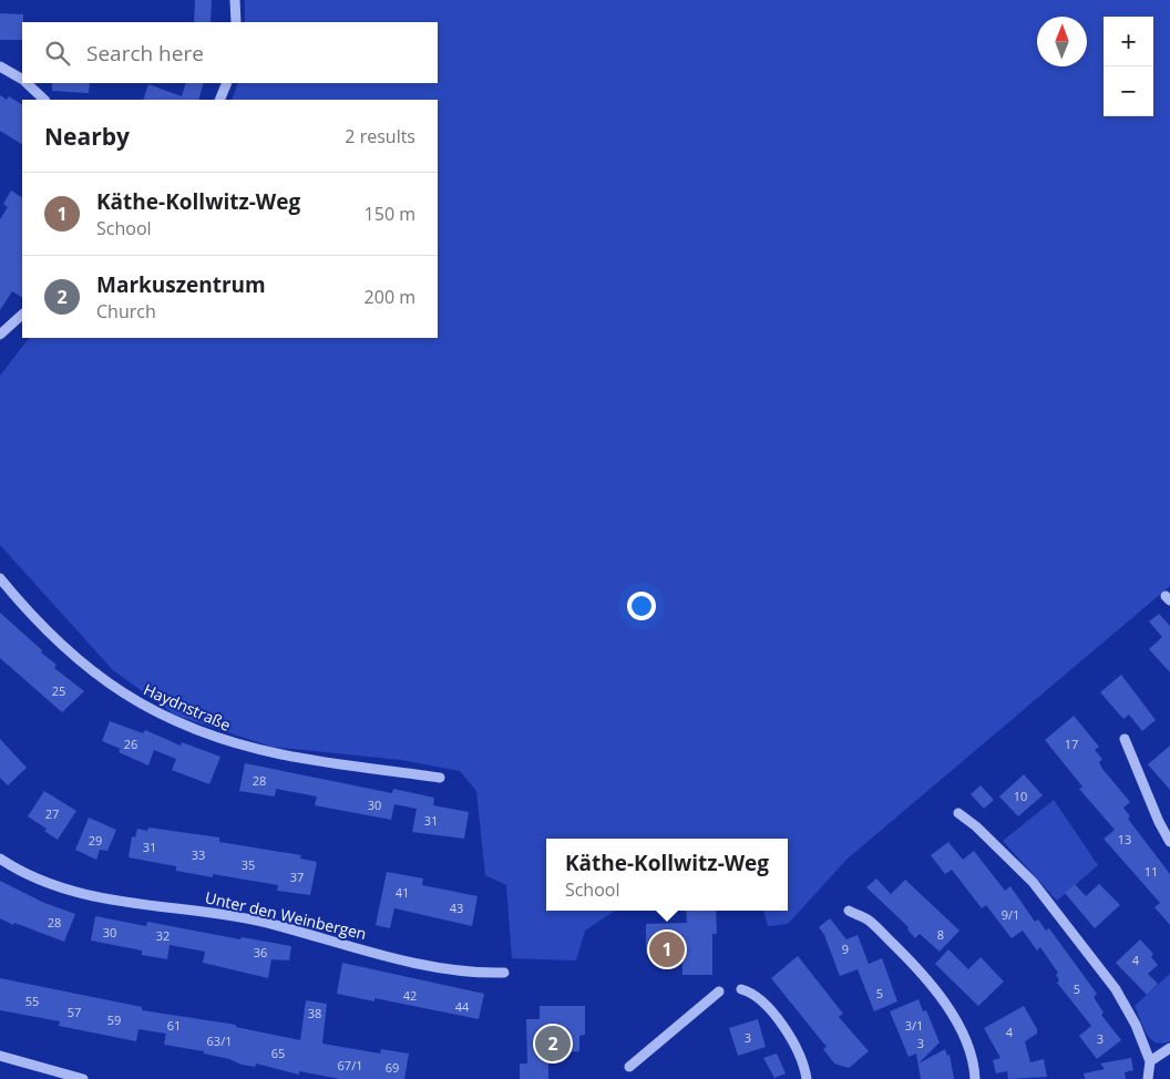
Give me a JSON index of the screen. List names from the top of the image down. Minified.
{"streets":{"street":["Haydnstraße","Unter den Weinbergen"]},"house_numbers":["25","26","17","28","10","30","27","31","13","29","31","33","35","11","37","41","43","9/1","28","30","8","32","9","36","4","5","5","42","55","44","57","38","59","61","3/1","4","3","3","63/1","3","65","67/1","69"],"north":"top","page":{"map_buttons":["+","−"],"search":"Search here","heading":["Nearby","2 results"],"list":[{"mark":"1","name":"Käthe-Kollwitz-Weg","note":"School","value":"150 m"},{"mark":"2","name":"Markuszentrum","note":"Church","value":"200 m"}],"popup":["Käthe-Kollwitz-Weg","School"],"pins":["1","2"]}}
